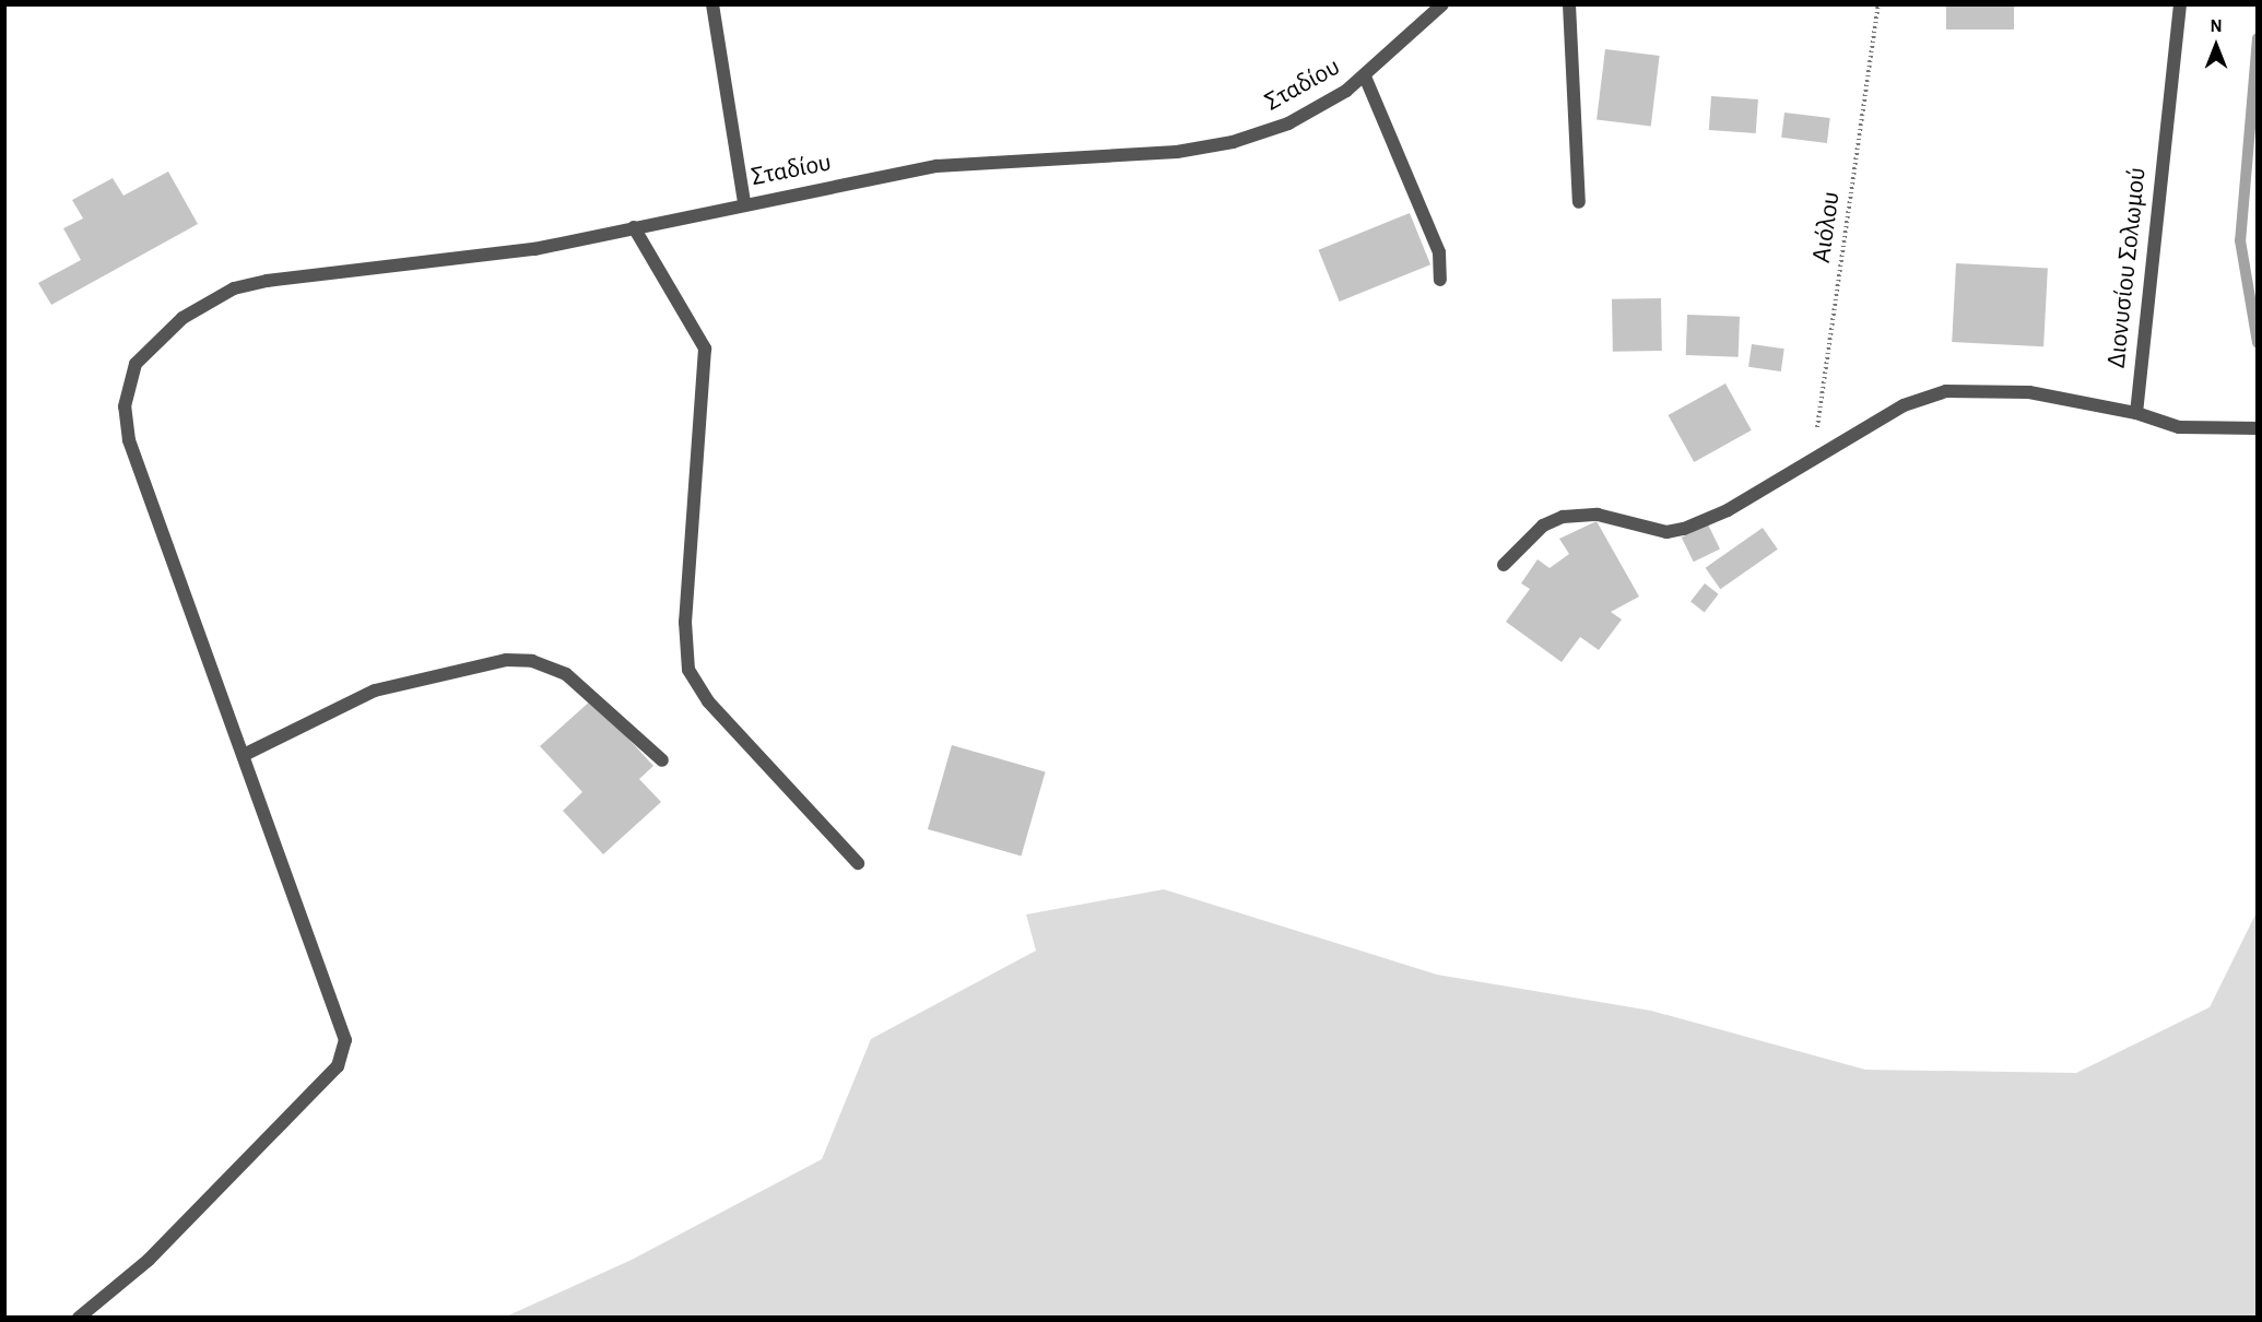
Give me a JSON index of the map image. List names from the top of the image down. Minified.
{"streets":{"street":["Σταδίου","Διονυσίου Σολωμού"],"path":["Αιόλου"]},"north":"top"}
